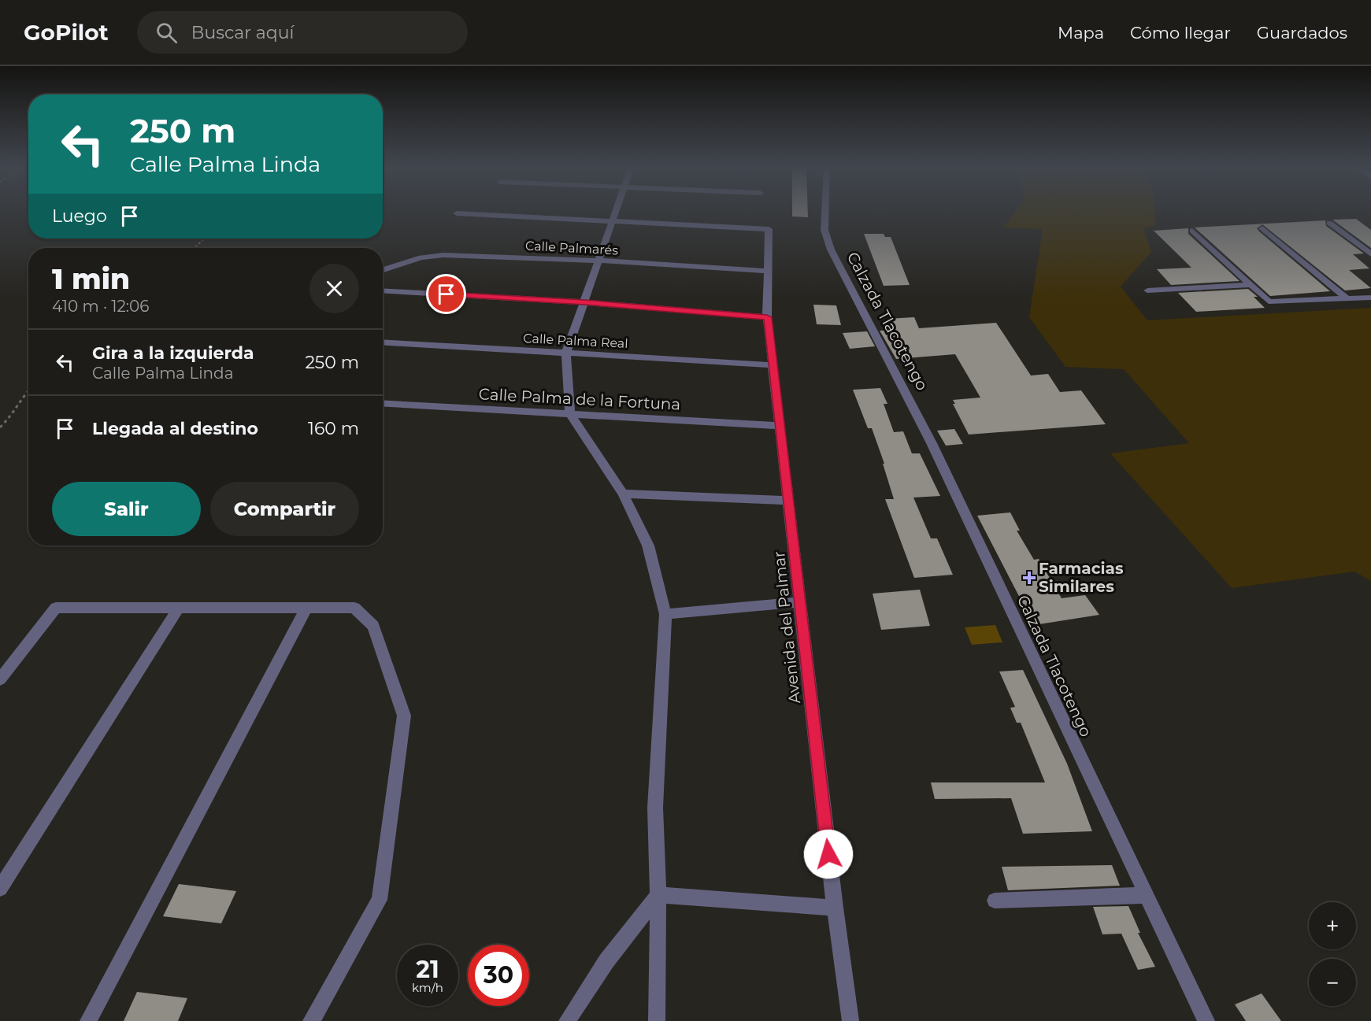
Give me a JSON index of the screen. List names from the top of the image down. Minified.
{"streets":{"street":["Calle Palmarés","Calzada Tlacotengo","Calle Palma Real","Calle Palma de la Fortuna","Avenida del Palmar"]},"crossings":[["Calle Palmarés","Avenida del Palmar"],["Calle Palma Real","Avenida del Palmar"],["Calle Palma de la Fortuna","Avenida del Palmar"]],"places":{"health":["Farmacias Similares"]},"page":{"header":"GoPilot","search":"Buscar aquí","nav":["Mapa","Cómo llegar","Guardados"],"turn":["250 m","Calle Palma Linda"],"then":"Luego","heading":["1 min","410 m · 12:06"],"list":[{"name":"Gira a la izquierda","note":"Calle Palma Linda","value":"250 m"},{"name":"Llegada al destino","value":"160 m"}],"buttons":["Salir","Compartir"],"map_buttons":["+","−"],"speed":"21 km/h","limit":"30"}}
